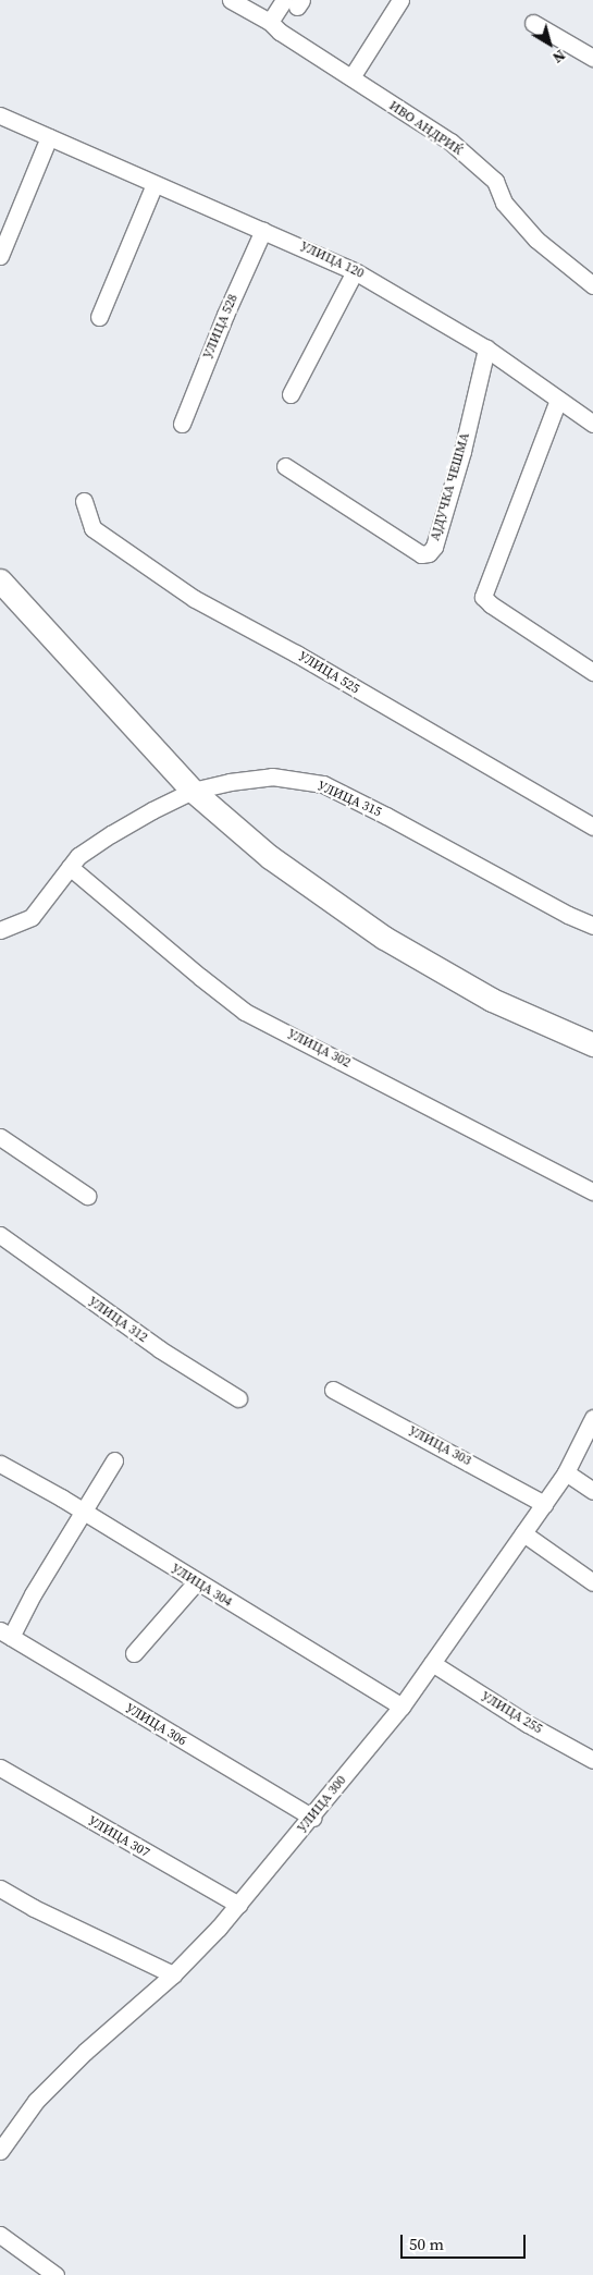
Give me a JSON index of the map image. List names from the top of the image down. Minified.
{"streets":{"street":["ИВО АНДРИЌ","УЛИЦА 120","УЛИЦА 528","АЈДУЧКА ЧЕШМА","УЛИЦА 525","УЛИЦА 315","УЛИЦА 302","УЛИЦА 312","УЛИЦА 303","УЛИЦА 304","УЛИЦА 255","УЛИЦА 306","УЛИЦА 300","УЛИЦА 307"]},"crossings":[["УЛИЦА 120","УЛИЦА 528"],["УЛИЦА 120","АЈДУЧКА ЧЕШМА"],["УЛИЦА 315","УЛИЦА 302"],["УЛИЦА 303","УЛИЦА 300"],["УЛИЦА 304","УЛИЦА 300"],["УЛИЦА 255","УЛИЦА 300"],["УЛИЦА 306","УЛИЦА 300"],["УЛИЦА 300","УЛИЦА 307"]],"scale_bar":"50 m","north":"bottom right"}
